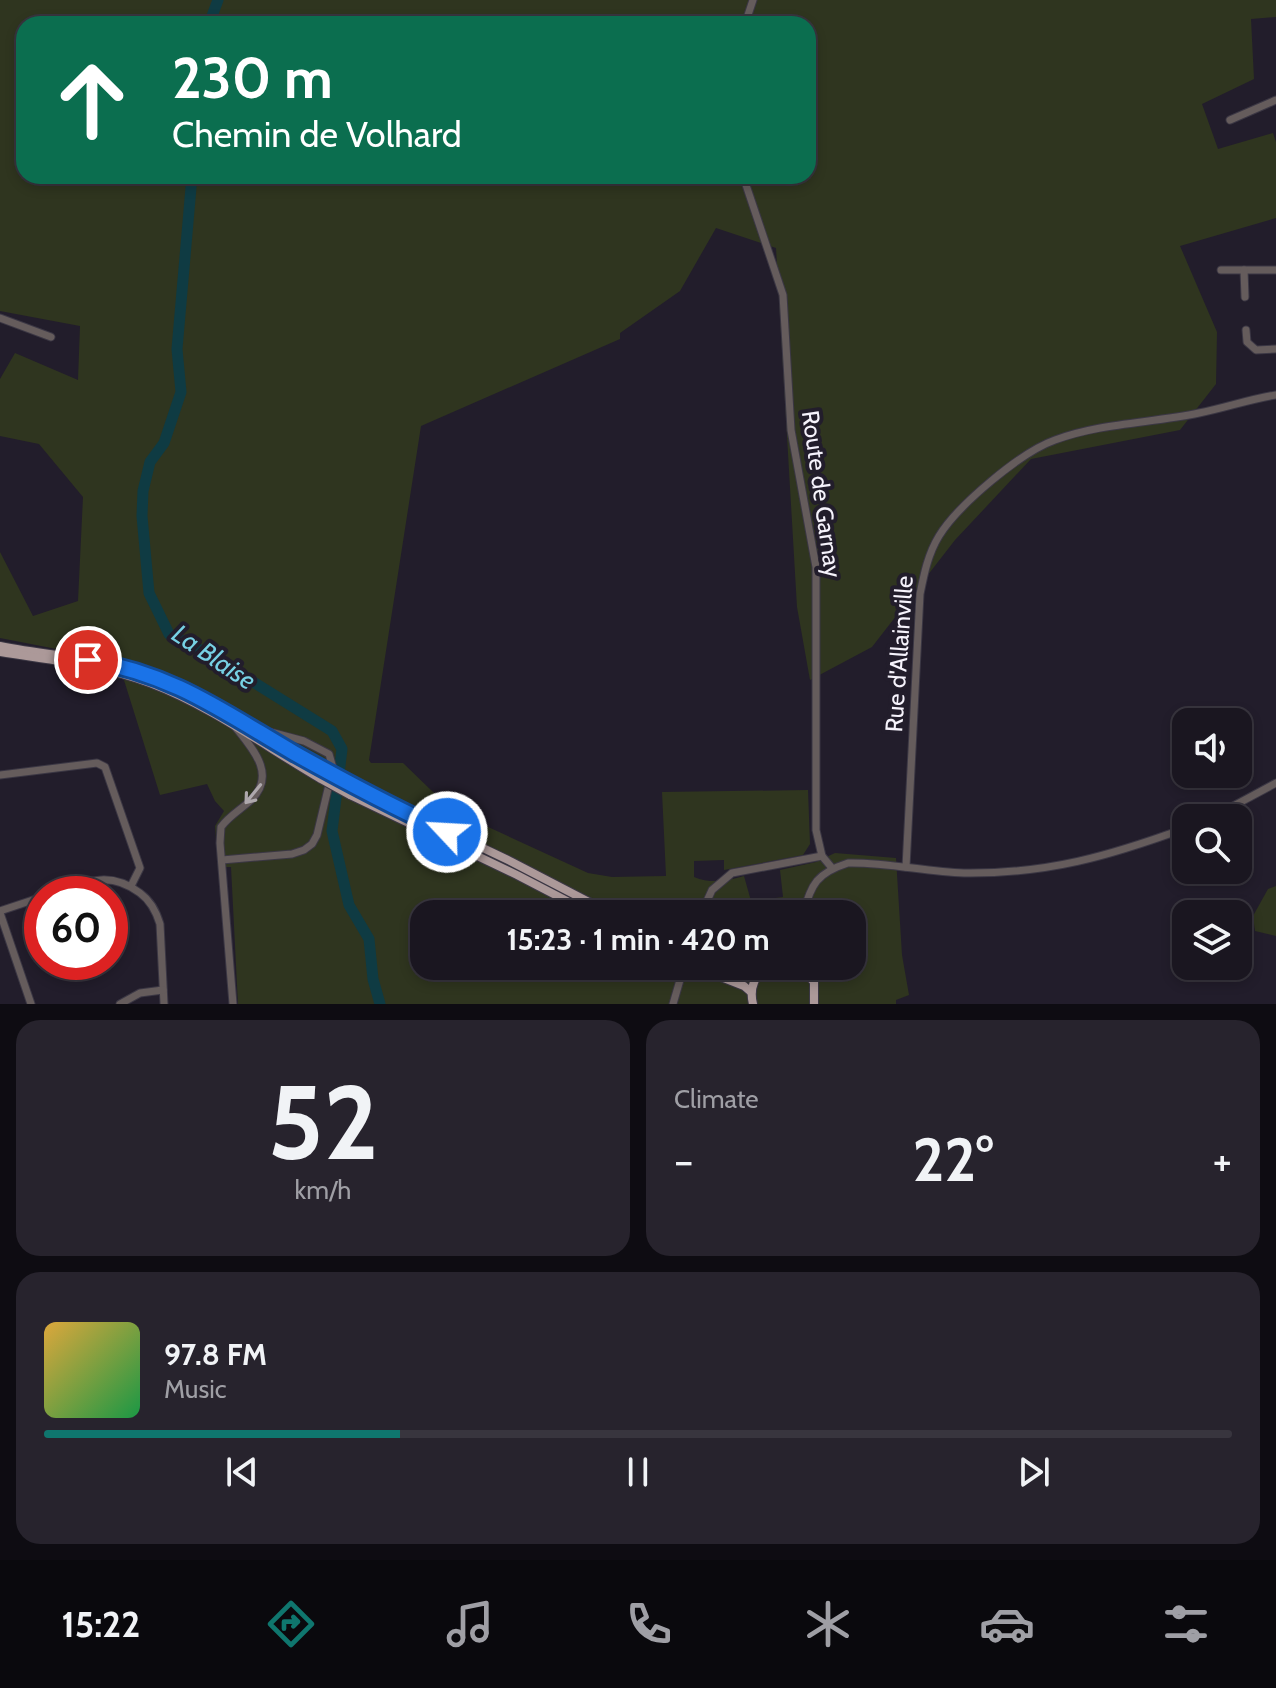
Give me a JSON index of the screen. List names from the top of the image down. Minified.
{"streets":{"street":["Route de Garnay","Rue d'Allainville"]},"water":["La Blaise"],"page":{"turn":["230 m","Chemin de Volhard"],"limit":"60","trip":"15:23 · 1 min · 420 m","tile":[["52","km/h"],"Climate"],"heat":["−","22°","+"],"song":["97.8 FM","Music"],"tabs":"15:22"}}
